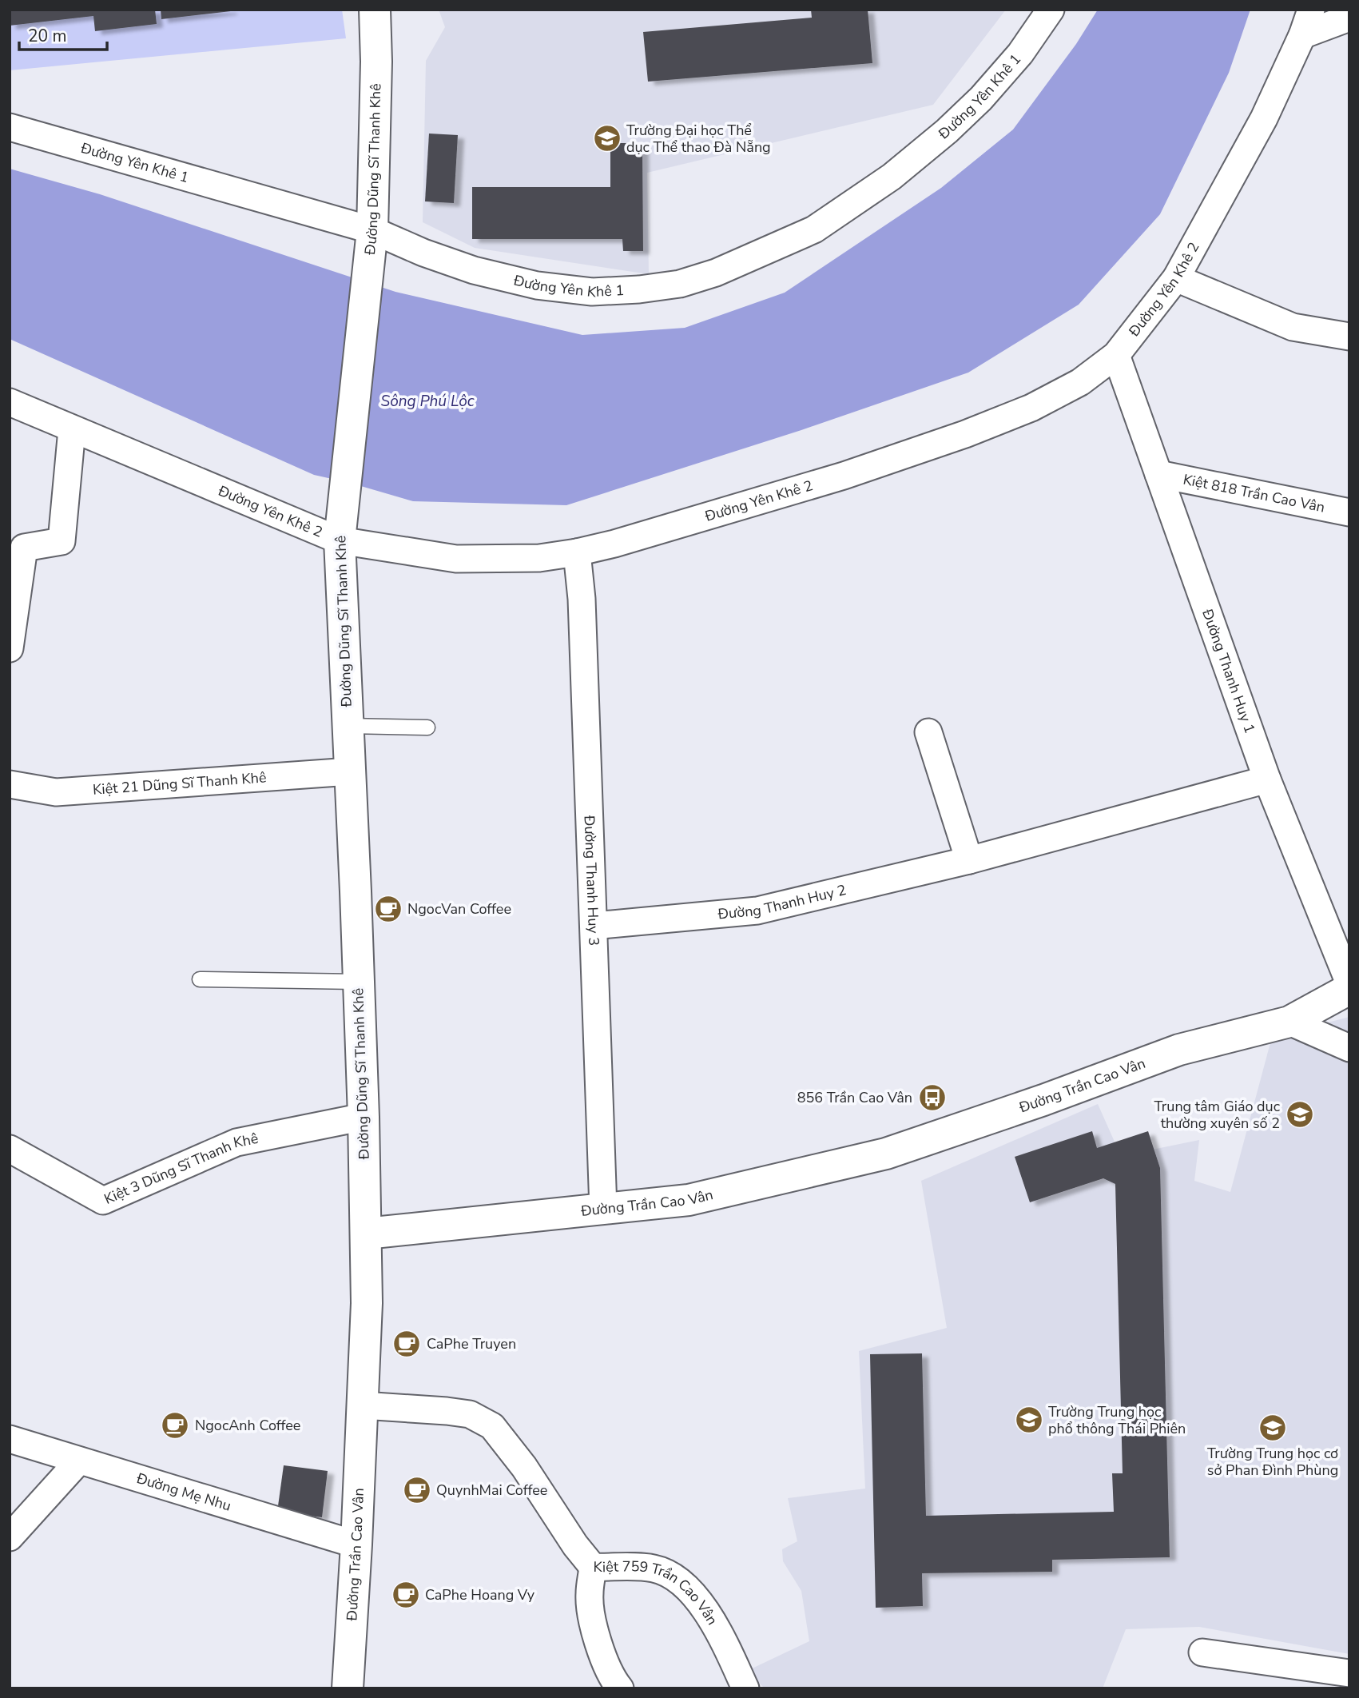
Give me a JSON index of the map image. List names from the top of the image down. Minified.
{"streets":{"main road":["Đường Dũng Sĩ Thanh Khê","Đường Trần Cao Vân"],"street":["Đường Yên Khê 1","Đường Yên Khê 2","Kiệt 818 Trần Cao Vân","Đường Thanh Huy 1","Kiệt 21 Dũng Sĩ Thanh Khê","Đường Thanh Huy 3","Đường Thanh Huy 2","Kiệt 3 Dũng Sĩ Thanh Khê","Đường Mẹ Nhu","Kiệt 759 Trần Cao Vân"]},"crossings":[["Đường Yên Khê 1","Đường Dũng Sĩ Thanh Khê"],["Đường Dũng Sĩ Thanh Khê","Đường Yên Khê 2"],["Đường Dũng Sĩ Thanh Khê","Kiệt 21 Dũng Sĩ Thanh Khê"],["Đường Dũng Sĩ Thanh Khê","Đường Trần Cao Vân"],["Đường Dũng Sĩ Thanh Khê","Kiệt 3 Dũng Sĩ Thanh Khê"],["Đường Yên Khê 2","Đường Thanh Huy 1"],["Đường Yên Khê 2","Đường Thanh Huy 3"],["Kiệt 818 Trần Cao Vân","Đường Thanh Huy 1"],["Đường Thanh Huy 1","Đường Thanh Huy 2"],["Đường Thanh Huy 3","Đường Thanh Huy 2"],["Đường Thanh Huy 3","Đường Trần Cao Vân"],["Đường Trần Cao Vân","Đường Mẹ Nhu"],["Đường Trần Cao Vân","Kiệt 759 Trần Cao Vân"]],"water":["Sông Phú Lộc"],"places":{"school or university":["Trường Đại học Thể dục Thể thao Đà Nẵng","Trung tâm Giáo dục thường xuyên số 2","Trường Trung học phổ thông Thái Phiên","Trường Trung học cơ sở Phan Đình Phùng"],"cafe":["NgocVan Coffee","CaPhe Truyen","NgocAnh Coffee","QuynhMai Coffee","CaPhe Hoang Vy"],"bus stop":["856 Trần Cao Vân"]},"scale_bar":"20 m"}
